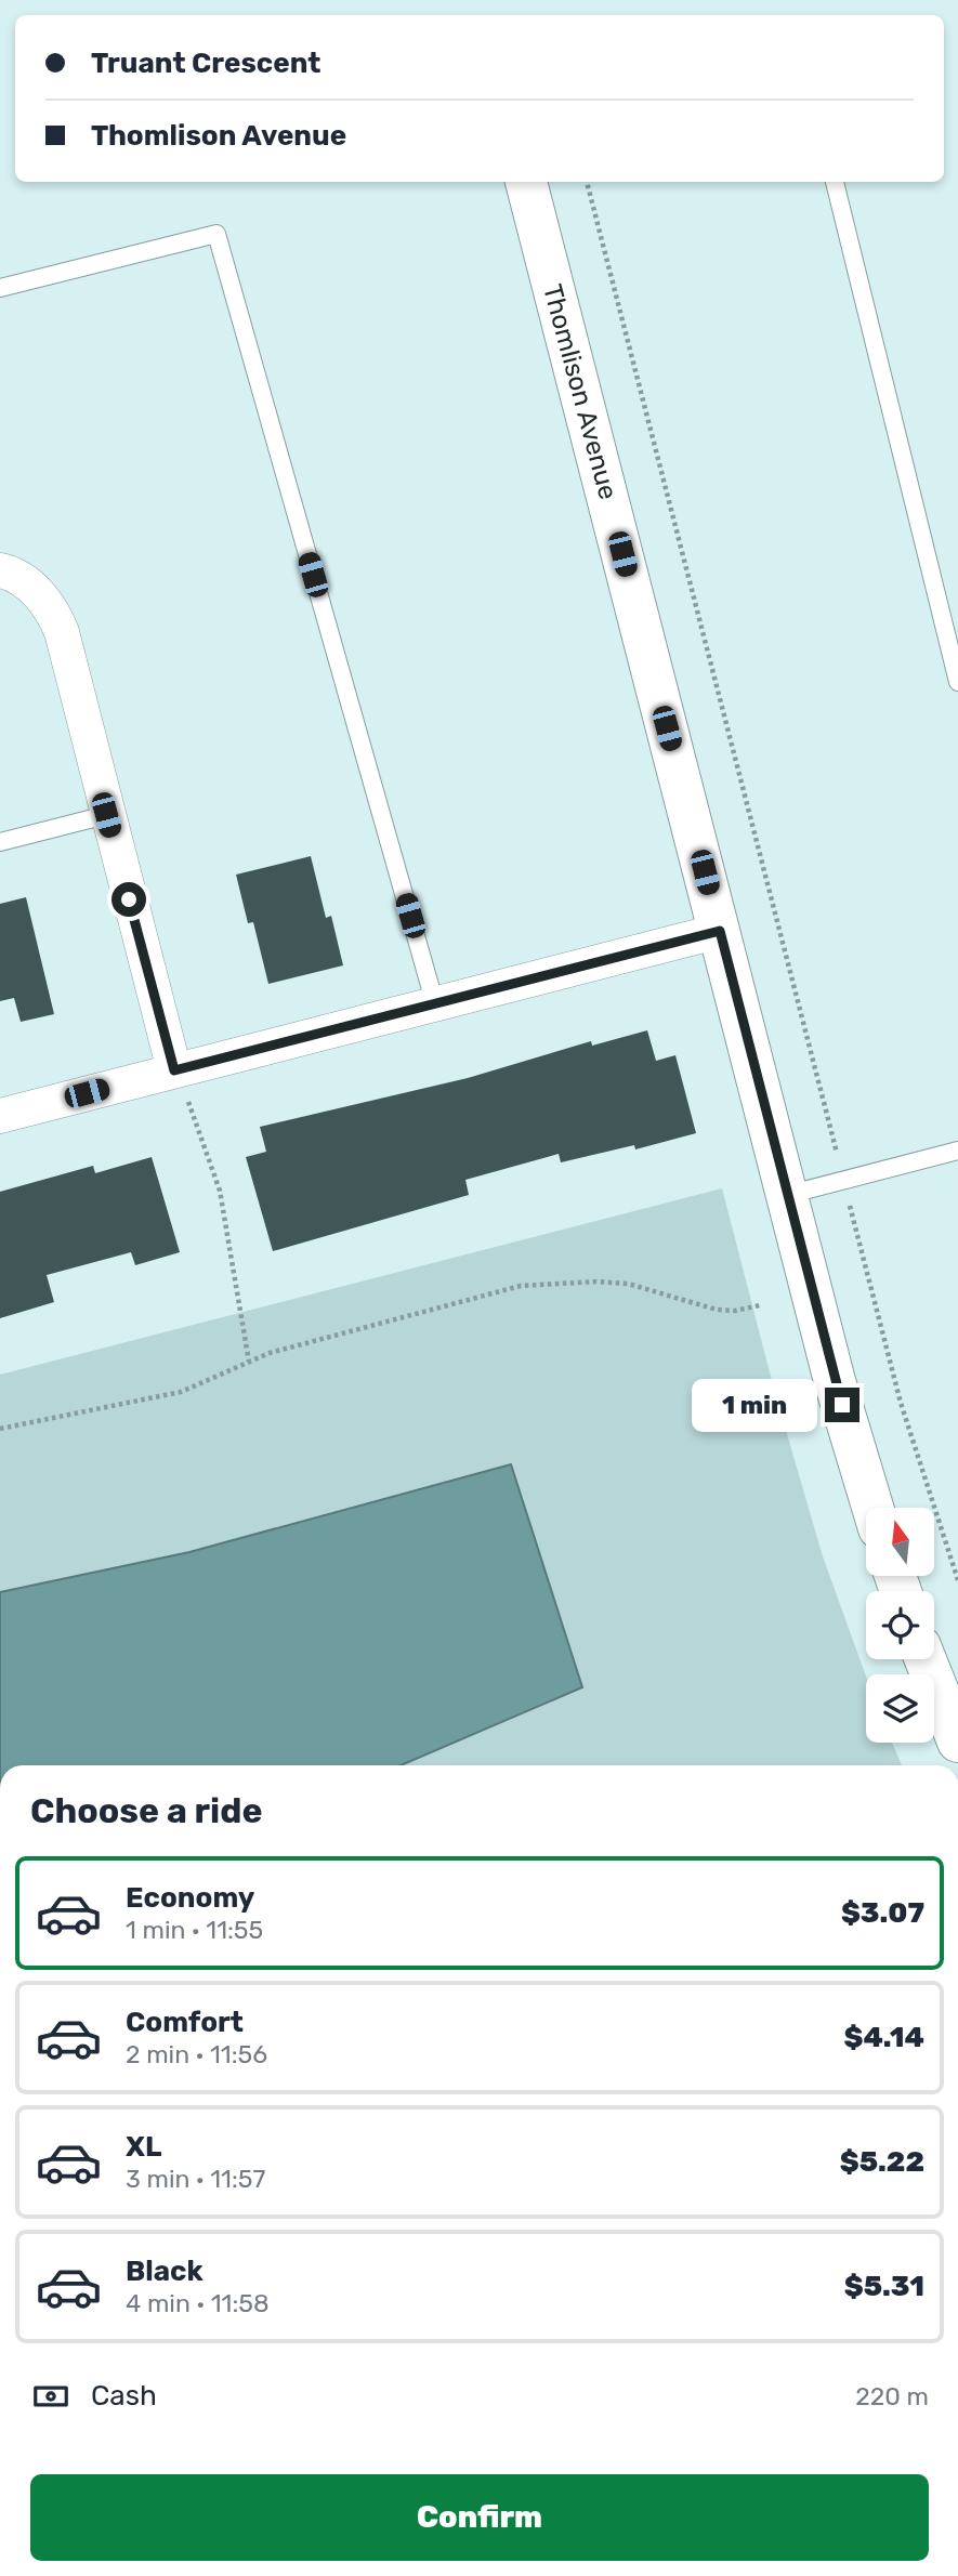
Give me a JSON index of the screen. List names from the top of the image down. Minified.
{"streets":{"street":["Thomlison Avenue"]},"north":"top","page":{"banner":["Truant Crescent","Thomlison Avenue"],"bubble":"1 min","heading":"Choose a ride","list":[{"name":"Economy","note":"1 min · 11:55","value":"$3.07"},{"name":"Comfort","note":"2 min · 11:56","value":"$4.14"},{"name":"XL","note":"3 min · 11:57","value":"$5.22"},{"name":"Black","note":"4 min · 11:58","value":"$5.31"}],"pay":["Cash","220 m"],"buttons":"Confirm"}}
